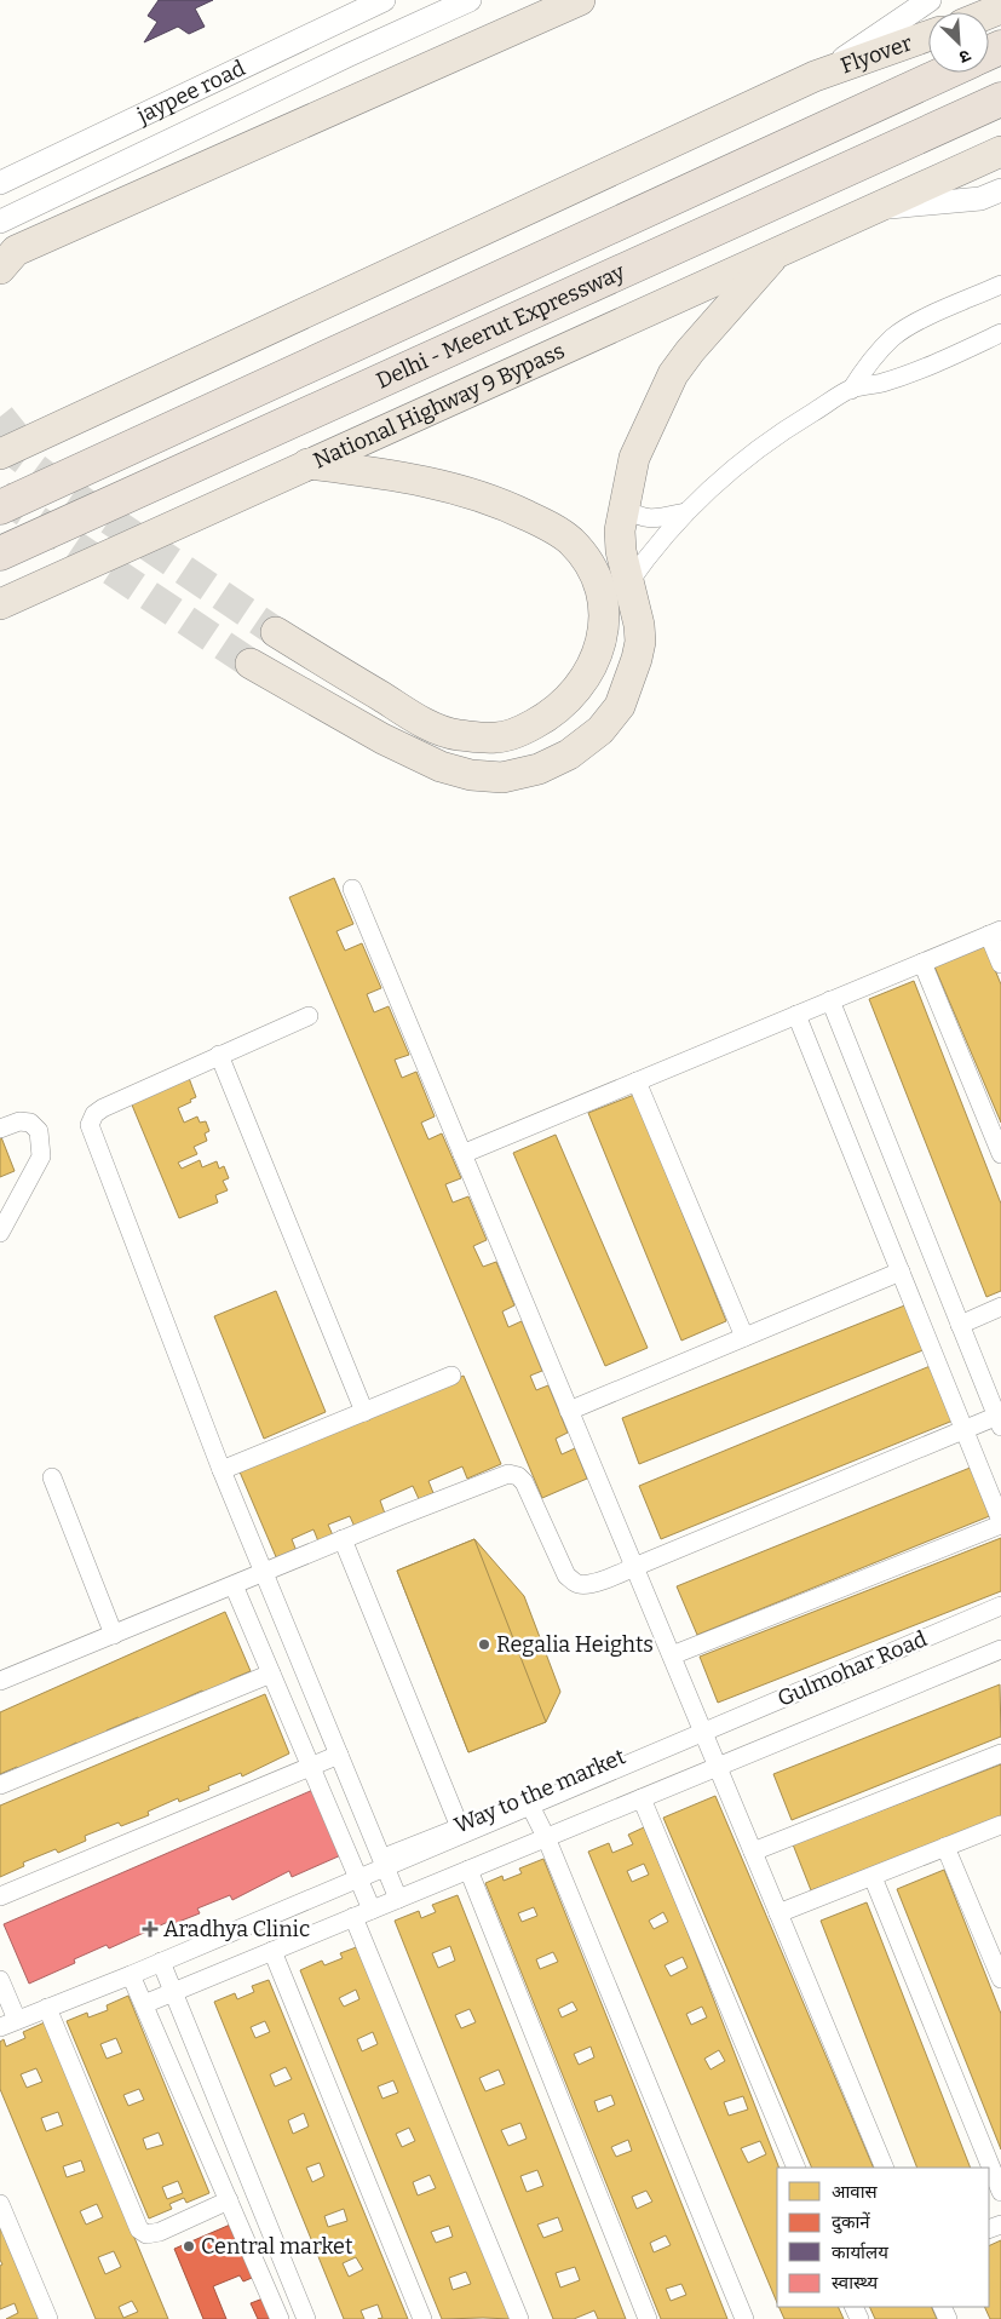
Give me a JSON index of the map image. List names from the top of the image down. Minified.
{"streets":{"highway":["Flyover","Delhi - Meerut Expressway","National Highway 9 Bypass"],"street":["jaypee road","Gulmohar Road","Way to the market"]},"crossings":[["Gulmohar Road","Way to the market"]],"places":{"other":["Regalia Heights","Central market"],"health":["Aradhya Clinic"]},"legend":["आवास","दुकानें","कार्यालय","स्वास्थ्य"],"north":"bottom right"}
